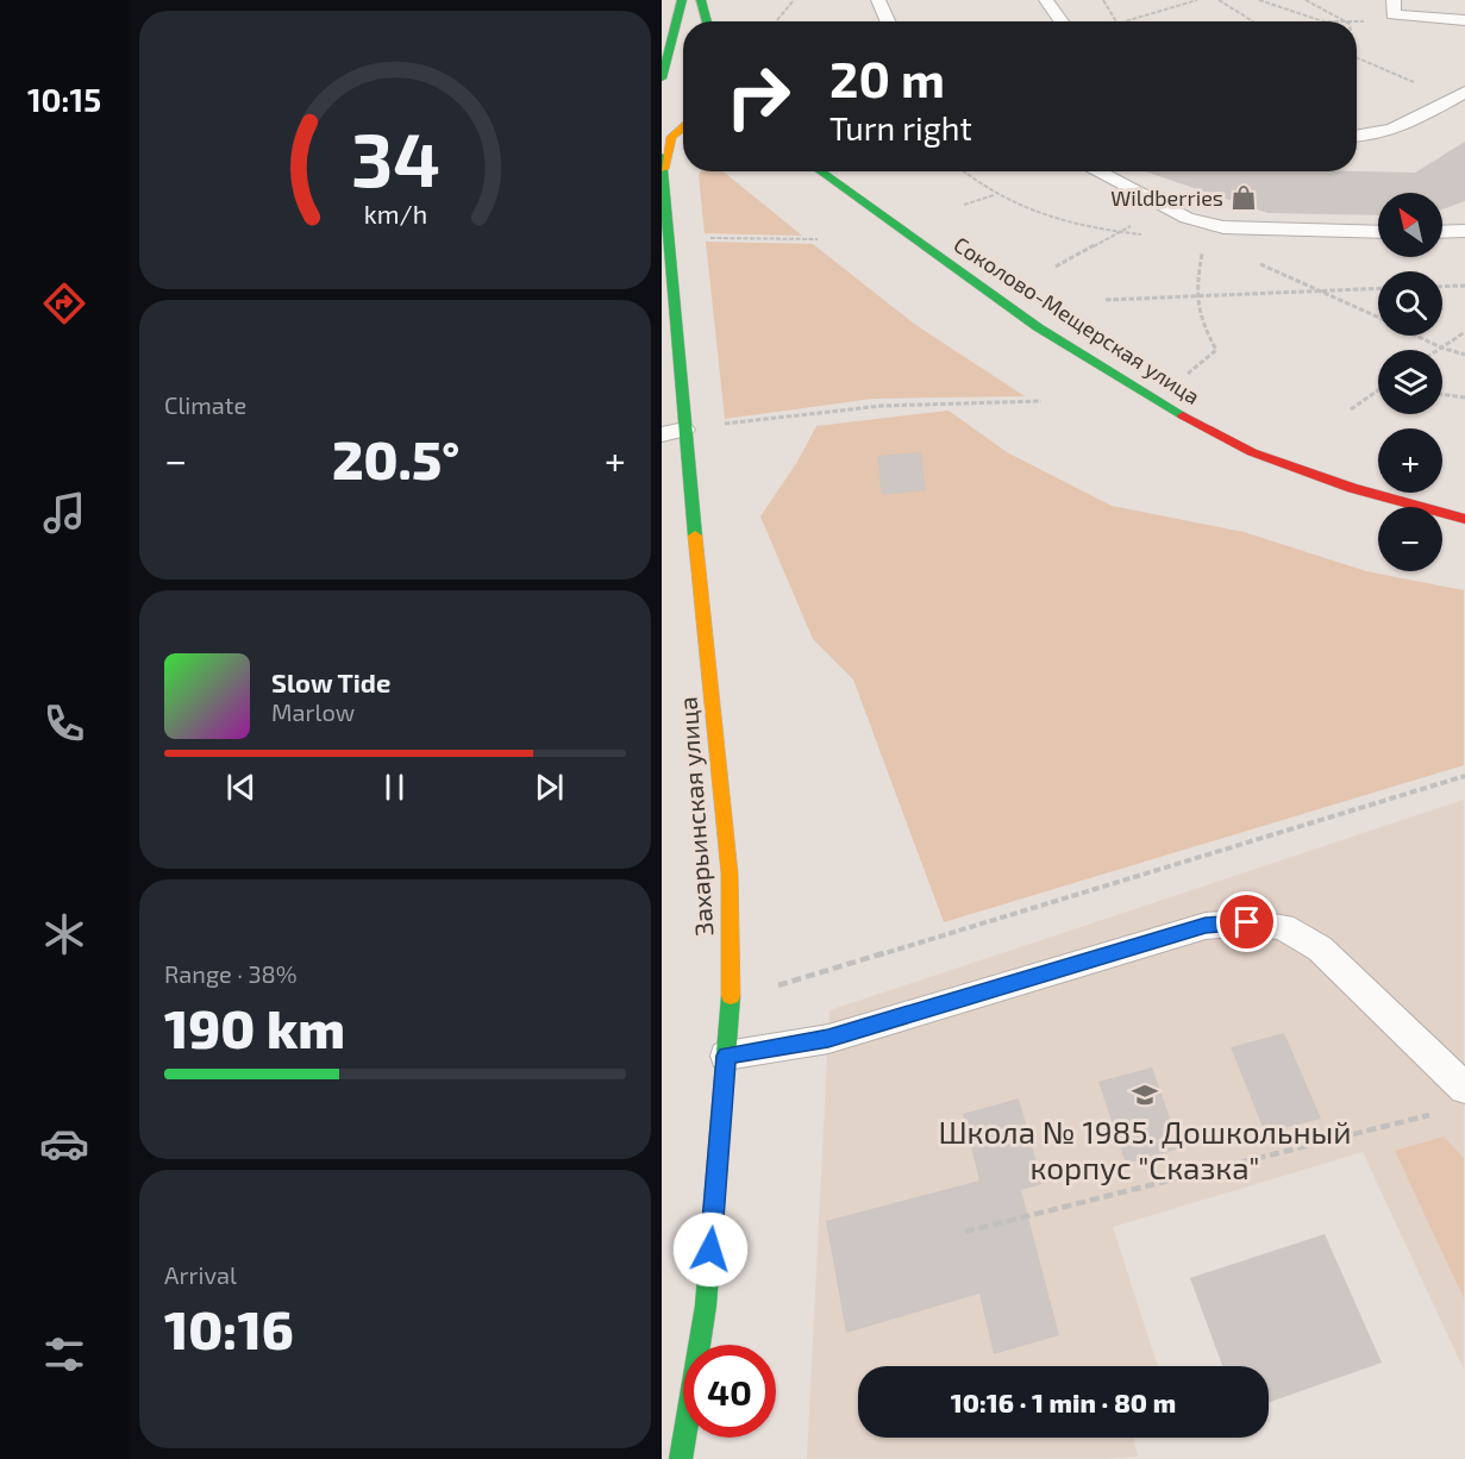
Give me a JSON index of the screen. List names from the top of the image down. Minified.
{"streets":{"street":["Соколово-Мещерская улица","Захарьинская улица"]},"places":{"shop":["Wildberries"],"school or university":["Школа № 1985. Дошкольный корпус \"Сказка\""]},"north":"top left","page":{"tabs":"10:15","turn":["20 m","Turn right"],"map_buttons":["+","−"],"tile":["Climate",["Range · 38%","190 km"],["Arrival","10:16"]],"heat":["−","20.5°","+"],"song":["Slow Tide","Marlow"],"limit":"40","trip":"10:16 · 1 min · 80 m","gauge":["34","km/h"]}}
